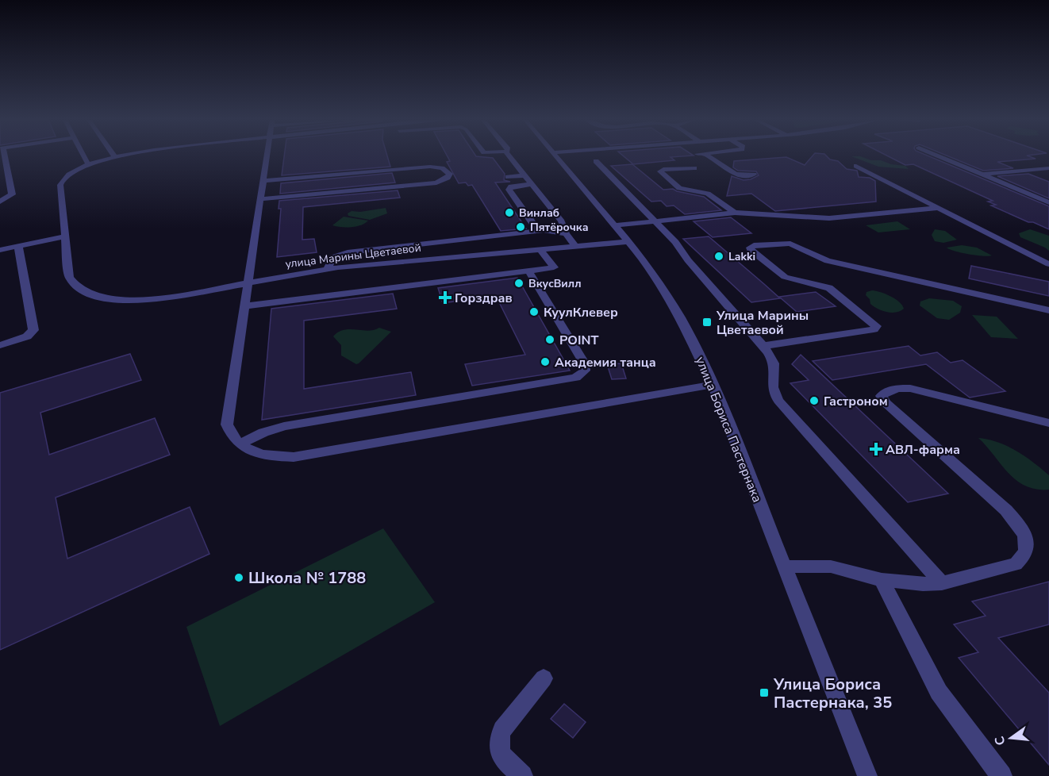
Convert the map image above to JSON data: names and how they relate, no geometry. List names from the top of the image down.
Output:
{
  "streets": {
    "street": ["улица Марины Цветаевой", "улица Бориса Пастернака"]
  },
  "crossings": [
    ["улица Марины Цветаевой", "улица Бориса Пастернака"]
  ],
  "places": {
    "other": [
      "Винлаб",
      "Пятёрочка",
      "Lakki",
      "ВкусВилл",
      "КуулКлевер",
      "POINT",
      "Академия танца",
      "Гастроном",
      "Школа № 1788"
    ],
    "health": ["Горздрав", "АВЛ-фарма"],
    "transit": ["Улица Марины Цветаевой", "Улица Бориса Пастернака, 35"]
  },
  "north": "left"
}
